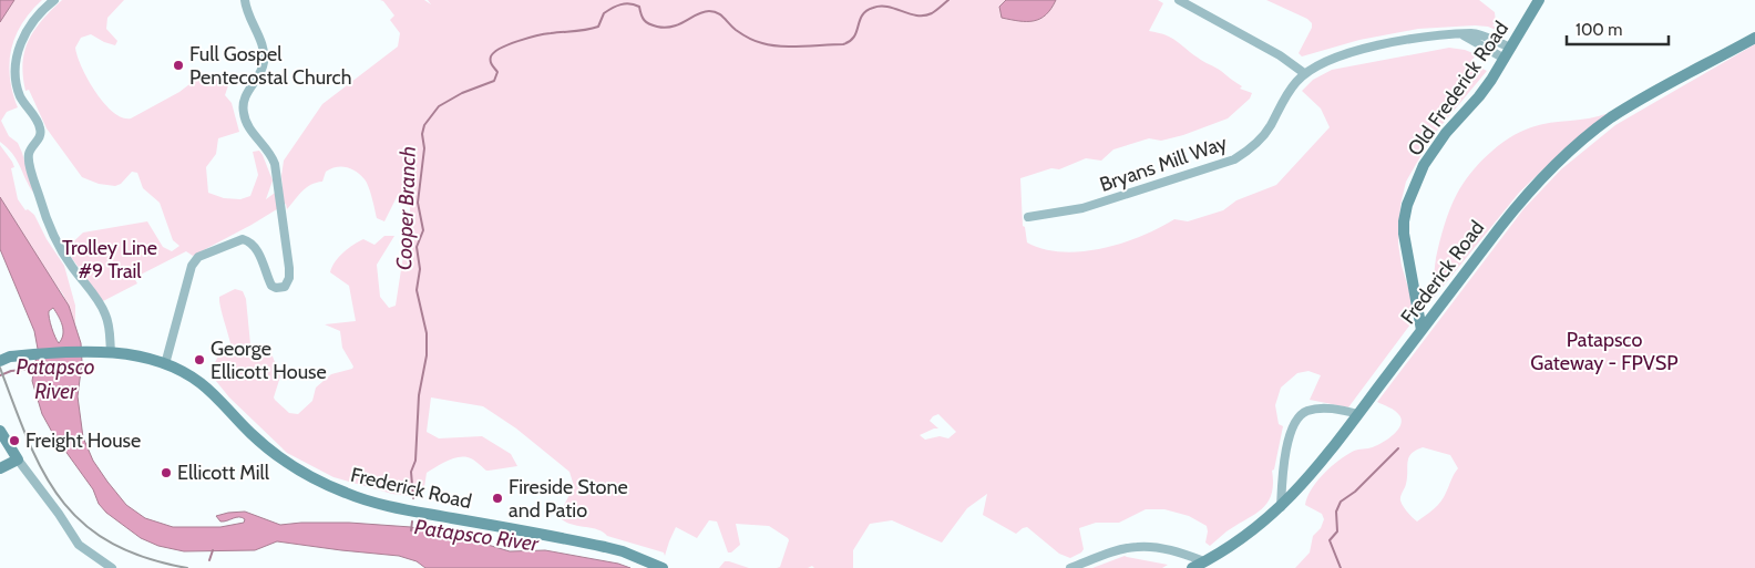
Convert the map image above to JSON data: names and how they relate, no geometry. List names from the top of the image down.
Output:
{
  "streets": {
    "main road": ["Old Frederick Road", "Frederick Road"],
    "street": ["Bryans Mill Way"]
  },
  "crossings": [
    ["Old Frederick Road", "Bryans Mill Way"],
    ["Old Frederick Road", "Frederick Road"]
  ],
  "water": ["Cooper Branch", "Patapsco River"],
  "parks": ["Trolley Line #9 Trail", "Patapsco Gateway - FPVSP"],
  "places": [
    "Full Gospel Pentecostal Church",
    "George Ellicott House",
    "Freight House",
    "Ellicott Mill",
    "Fireside Stone and Patio"
  ],
  "scale_bar": "100 m"
}
